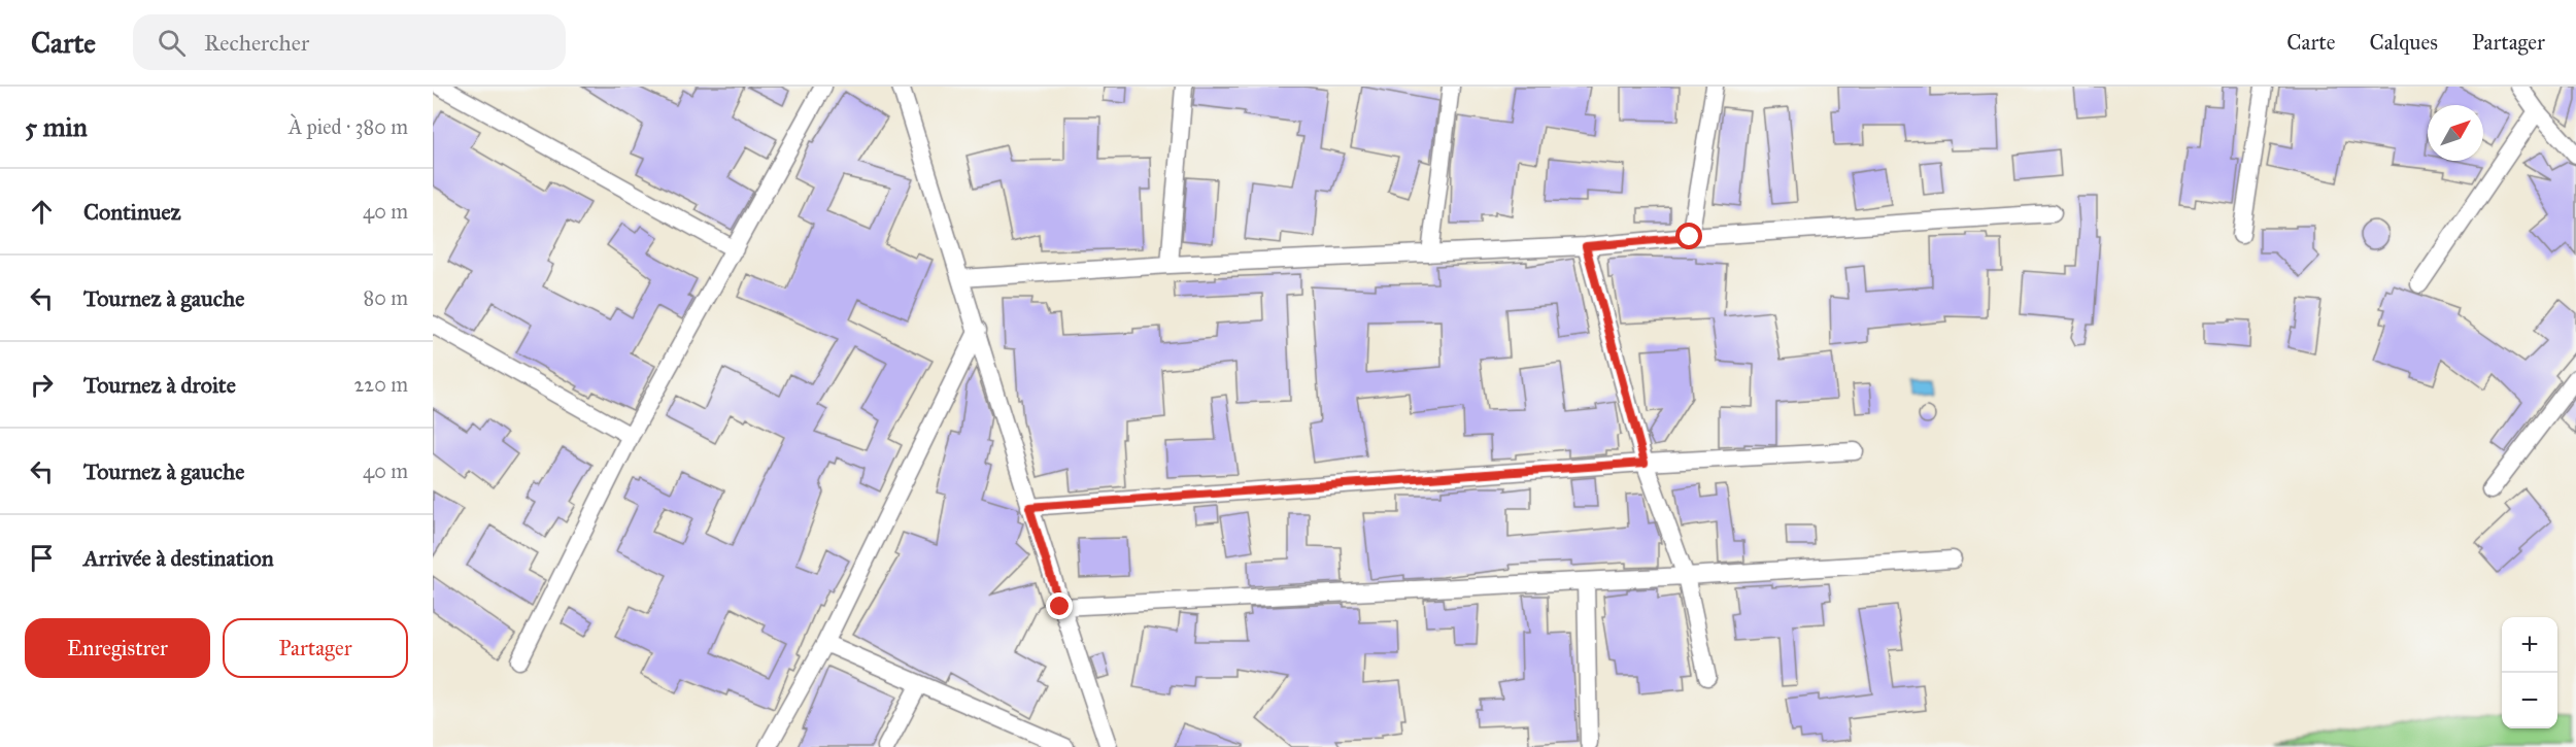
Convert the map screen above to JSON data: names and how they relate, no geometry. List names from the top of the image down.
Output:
{
  "north": "top right",
  "page": {
    "header": "Carte",
    "search": "Rechercher",
    "nav": ["Carte", "Calques", "Partager"],
    "heading": ["5 min", "À pied · 380 m"],
    "list": [
      ["Continuez", "40 m"],
      ["Tournez à gauche", "80 m"],
      ["Tournez à droite", "220 m"],
      ["Tournez à gauche", "40 m"],
      "Arrivée à destination"
    ],
    "buttons": ["Enregistrer", "Partager"],
    "map_buttons": ["+", "−"]
  }
}
